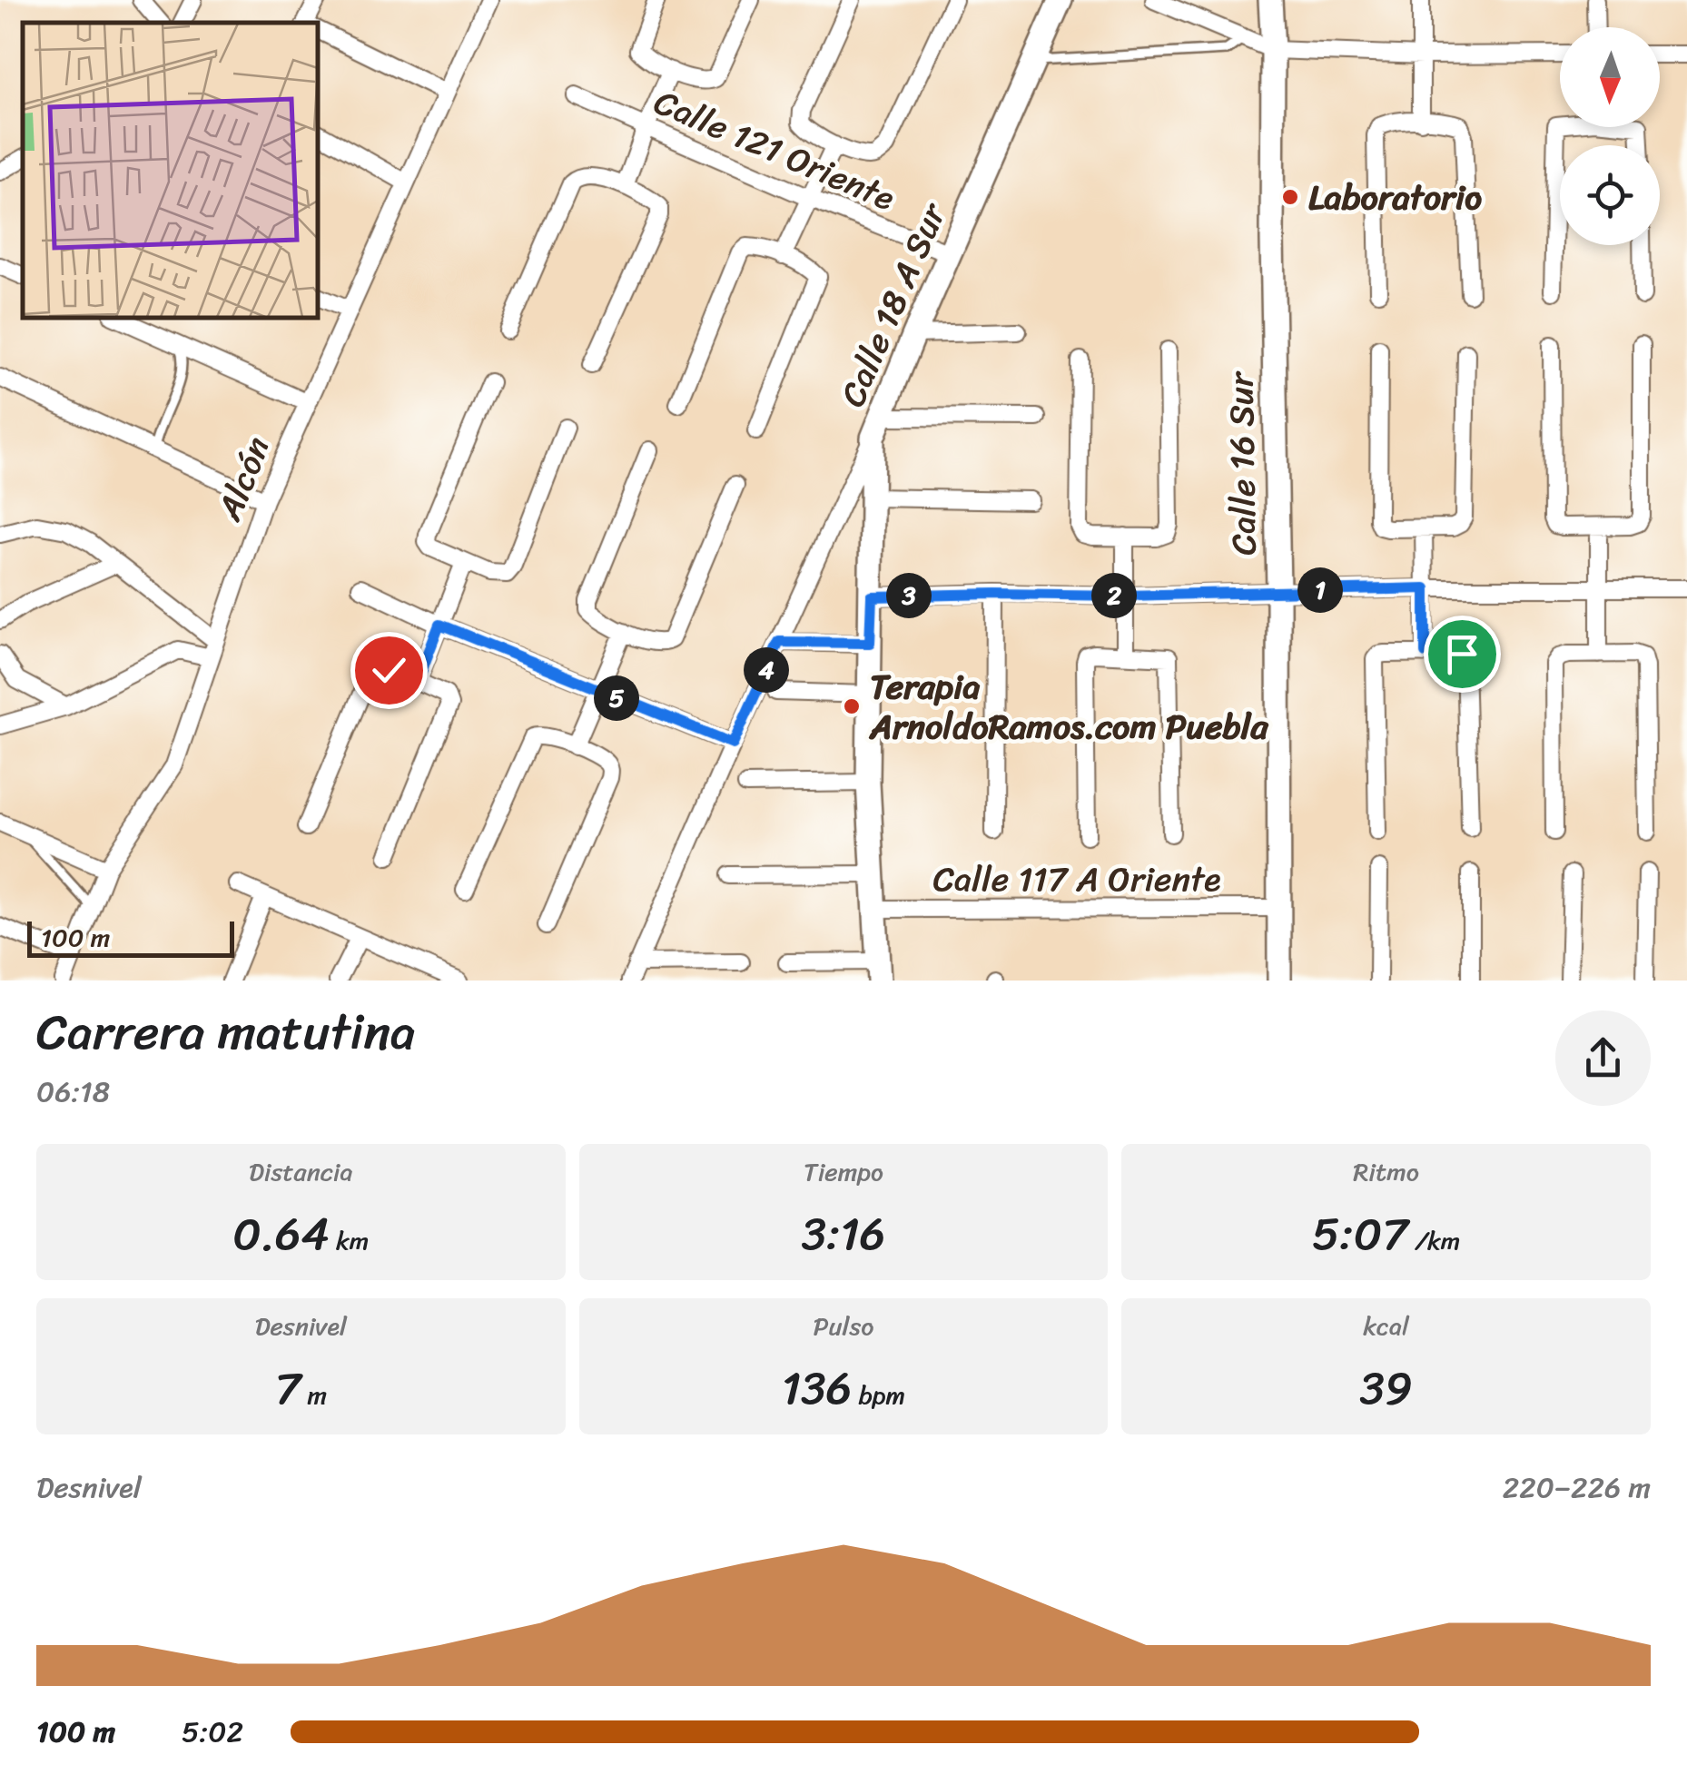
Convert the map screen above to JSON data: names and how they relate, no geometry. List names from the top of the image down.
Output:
{
  "streets": {
    "street": [
      "Calle 121 Oriente",
      "Calle 18 A Sur",
      "Calle 16 Sur",
      "Alcón",
      "Calle 117 A Oriente"
    ]
  },
  "crossings": [
    ["Calle 121 Oriente", "Calle 18 A Sur"],
    ["Calle 18 A Sur", "Calle 117 A Oriente"],
    ["Calle 16 Sur", "Calle 117 A Oriente"]
  ],
  "places": ["Laboratorio", "Terapia ArnoldoRamos.com Puebla"],
  "scale_bar": "100 m",
  "north": "bottom",
  "page": {
    "pins": [
      "1",
      "2",
      "3",
      "4",
      "5"
    ],
    "scale": "100 m",
    "heading": ["Carrera matutina", "06:18"],
    "stats": [
      ["Distancia", "0.64 km"],
      ["Tiempo", "3:16"],
      ["Ritmo", "5:07 /km"],
      ["Desnivel", "7 m"],
      ["Pulso", "136 bpm"],
      ["kcal", "39"]
    ],
    "chart": ["Desnivel", "220–226 m"],
    "list": [
      {
        "name": "100 m",
        "note": "5:02"
      }
    ]
  }
}
